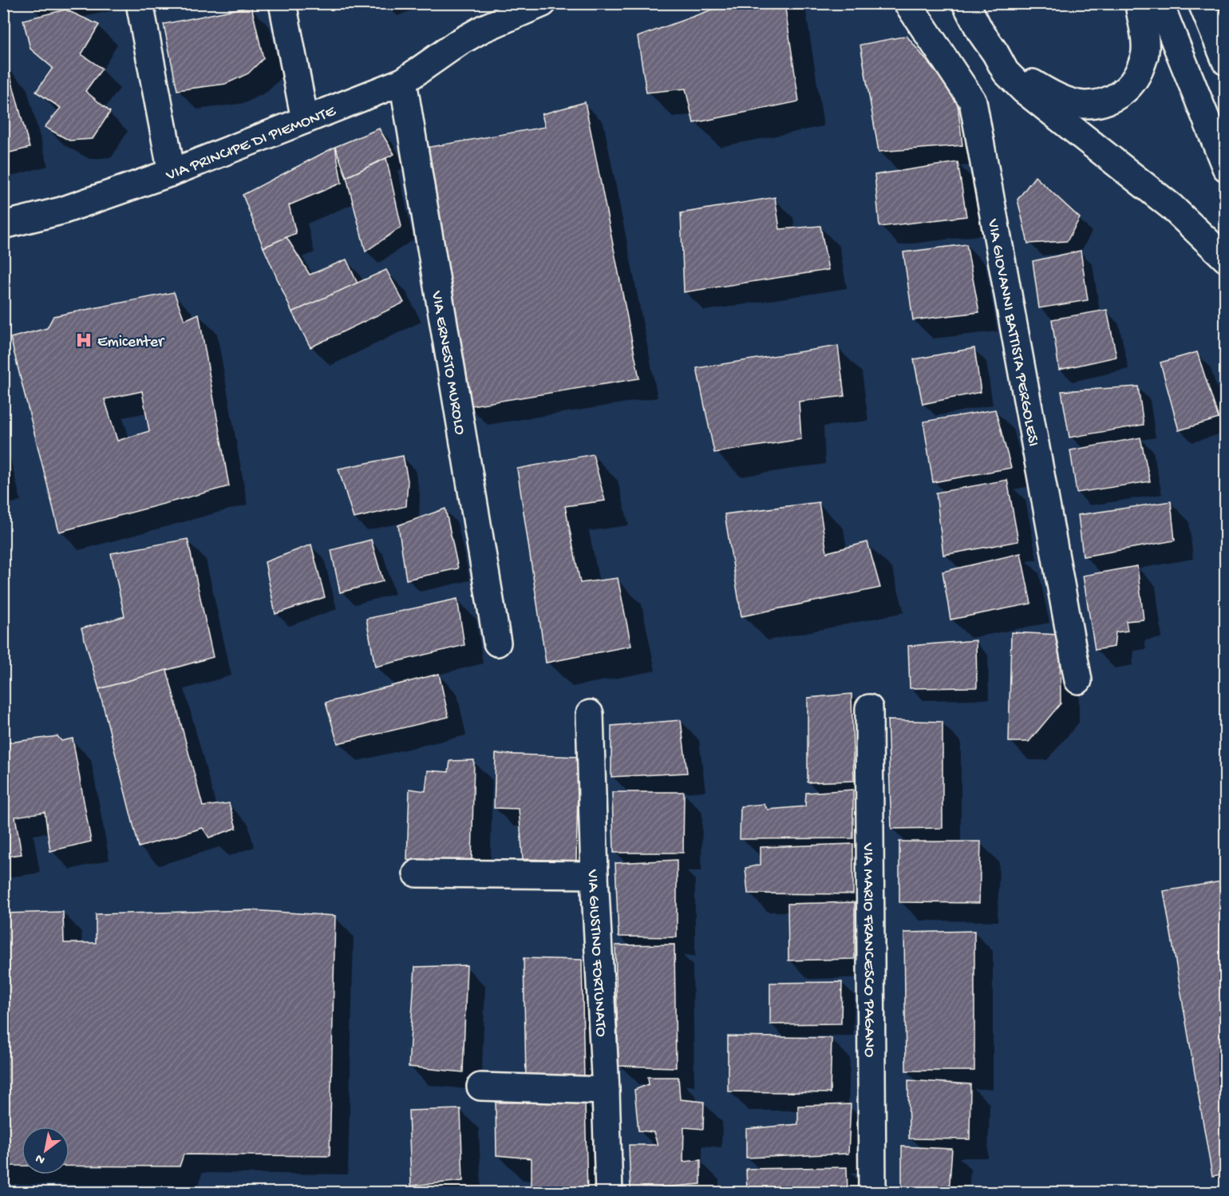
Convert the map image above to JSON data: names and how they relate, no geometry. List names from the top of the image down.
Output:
{
  "streets": {
    "main road": [
      "VIA PRINCIPE DI PIEMONTE",
      "VIA GIOVANNI BATTISTA PERGOLESI",
      "VIA ERNESTO MUROLO",
      "VIA MARIO FRANCESCO PAGANO",
      "VIA GIUSTINO FORTUNATO"
    ]
  },
  "crossings": [
    ["VIA PRINCIPE DI PIEMONTE", "VIA ERNESTO MUROLO"]
  ],
  "places": {
    "hospital": ["Emicenter"]
  },
  "north": "bottom left"
}
